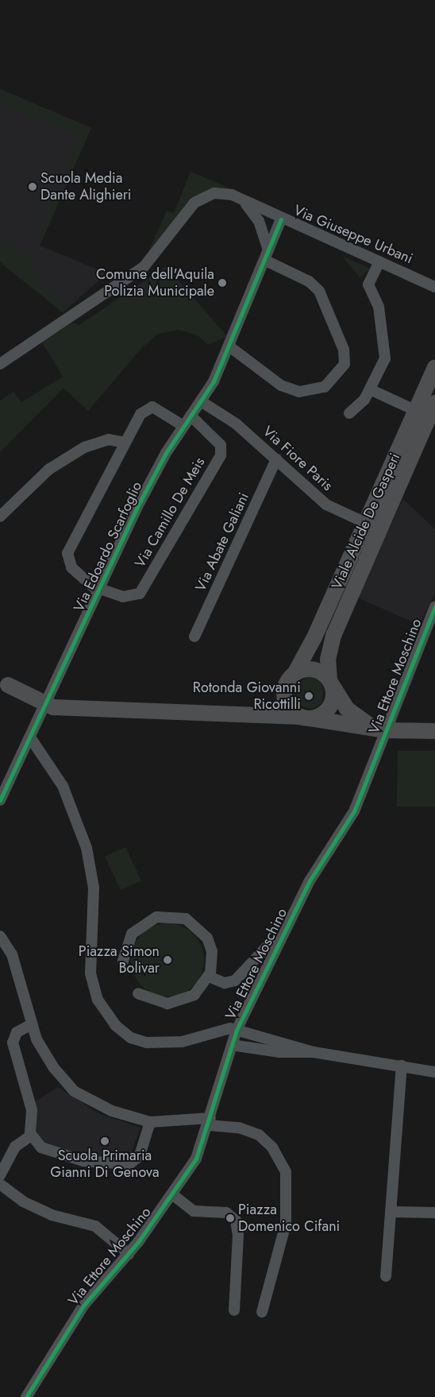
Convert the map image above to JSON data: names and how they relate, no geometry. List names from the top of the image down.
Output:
{
  "streets": {
    "main road": ["Viale Alcide De Gasperi"],
    "street": [
      "Via Giuseppe Urbani",
      "Via Fiore Paris",
      "Via Camillo De Meis",
      "Via Abate Galiani",
      "Via Edoardo Scarfoglio",
      "Via Ettore Moschino"
    ]
  },
  "crossings": [
    ["Via Giuseppe Urbani", "Via Edoardo Scarfoglio"],
    ["Via Fiore Paris", "Viale Alcide De Gasperi"],
    ["Via Fiore Paris", "Via Abate Galiani"],
    ["Via Fiore Paris", "Via Edoardo Scarfoglio"],
    ["Via Camillo De Meis", "Via Edoardo Scarfoglio"]
  ],
  "places": [
    "Scuola Media Dante Alighieri",
    "Comune dell'Aquila Polizia Municipale",
    "Rotonda Giovanni Ricottilli",
    "Piazza Simon Bolivar",
    "Scuola Primaria Gianni Di Genova",
    "Piazza Domenico Cifani"
  ]
}
